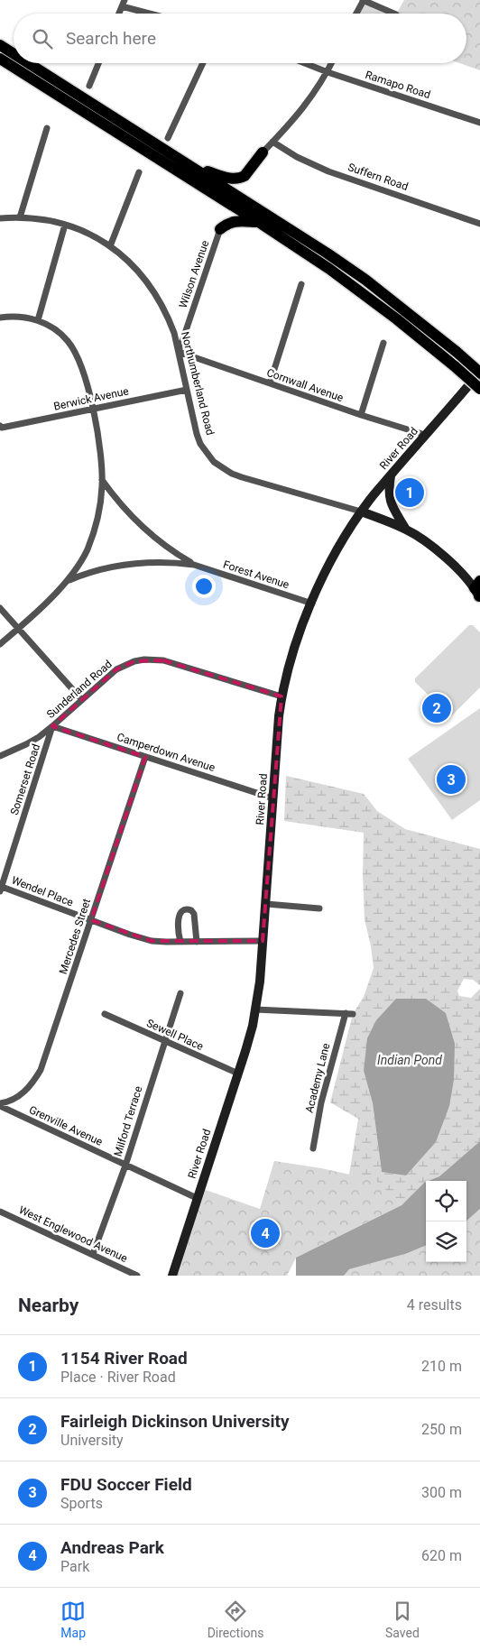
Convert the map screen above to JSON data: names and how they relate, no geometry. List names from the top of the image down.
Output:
{
  "streets": {
    "main road": ["Northumberland Road", "River Road"],
    "street": [
      "Ramapo Road",
      "Suffern Road",
      "Wilson Avenue",
      "Cornwall Avenue",
      "Berwick Avenue",
      "Forest Avenue",
      "Sunderland Road",
      "Camperdown Avenue",
      "Somerset Road",
      "Wendel Place",
      "Mercedes Street",
      "Sewell Place",
      "Academy Lane",
      "Milford Terrace",
      "Grenville Avenue",
      "West Englewood Avenue"
    ]
  },
  "crossings": [
    ["Wilson Avenue", "Northumberland Road"],
    ["Wilson Avenue", "Cornwall Avenue"],
    ["Northumberland Road", "Cornwall Avenue"],
    ["Northumberland Road", "Berwick Avenue"],
    ["Northumberland Road", "River Road"],
    ["Cornwall Avenue", "River Road"],
    ["River Road", "Forest Avenue"],
    ["River Road", "Sunderland Road"],
    ["River Road", "Camperdown Avenue"],
    ["River Road", "Wendel Place"],
    ["River Road", "Sewell Place"],
    ["River Road", "Grenville Avenue"],
    ["Sunderland Road", "Camperdown Avenue"],
    ["Sunderland Road", "Somerset Road"],
    ["Camperdown Avenue", "Somerset Road"],
    ["Camperdown Avenue", "Mercedes Street"],
    ["Somerset Road", "Wendel Place"],
    ["Wendel Place", "Mercedes Street"],
    ["Mercedes Street", "Grenville Avenue"],
    ["Sewell Place", "Milford Terrace"],
    ["Milford Terrace", "Grenville Avenue"],
    ["Milford Terrace", "West Englewood Avenue"]
  ],
  "water": ["Indian Pond"],
  "page": {
    "search": "Search here",
    "pins": [
      "1",
      "2",
      "3",
      "4"
    ],
    "heading": ["Nearby", "4 results"],
    "list": [
      {
        "mark": "1",
        "name": "1154 River Road",
        "note": "Place · River Road",
        "value": "210 m"
      },
      {
        "mark": "2",
        "name": "Fairleigh Dickinson University",
        "note": "University",
        "value": "250 m"
      },
      {
        "mark": "3",
        "name": "FDU Soccer Field",
        "note": "Sports",
        "value": "300 m"
      },
      {
        "mark": "4",
        "name": "Andreas Park",
        "note": "Park",
        "value": "620 m"
      }
    ],
    "nav": ["Map", "Directions", "Saved"]
  }
}
